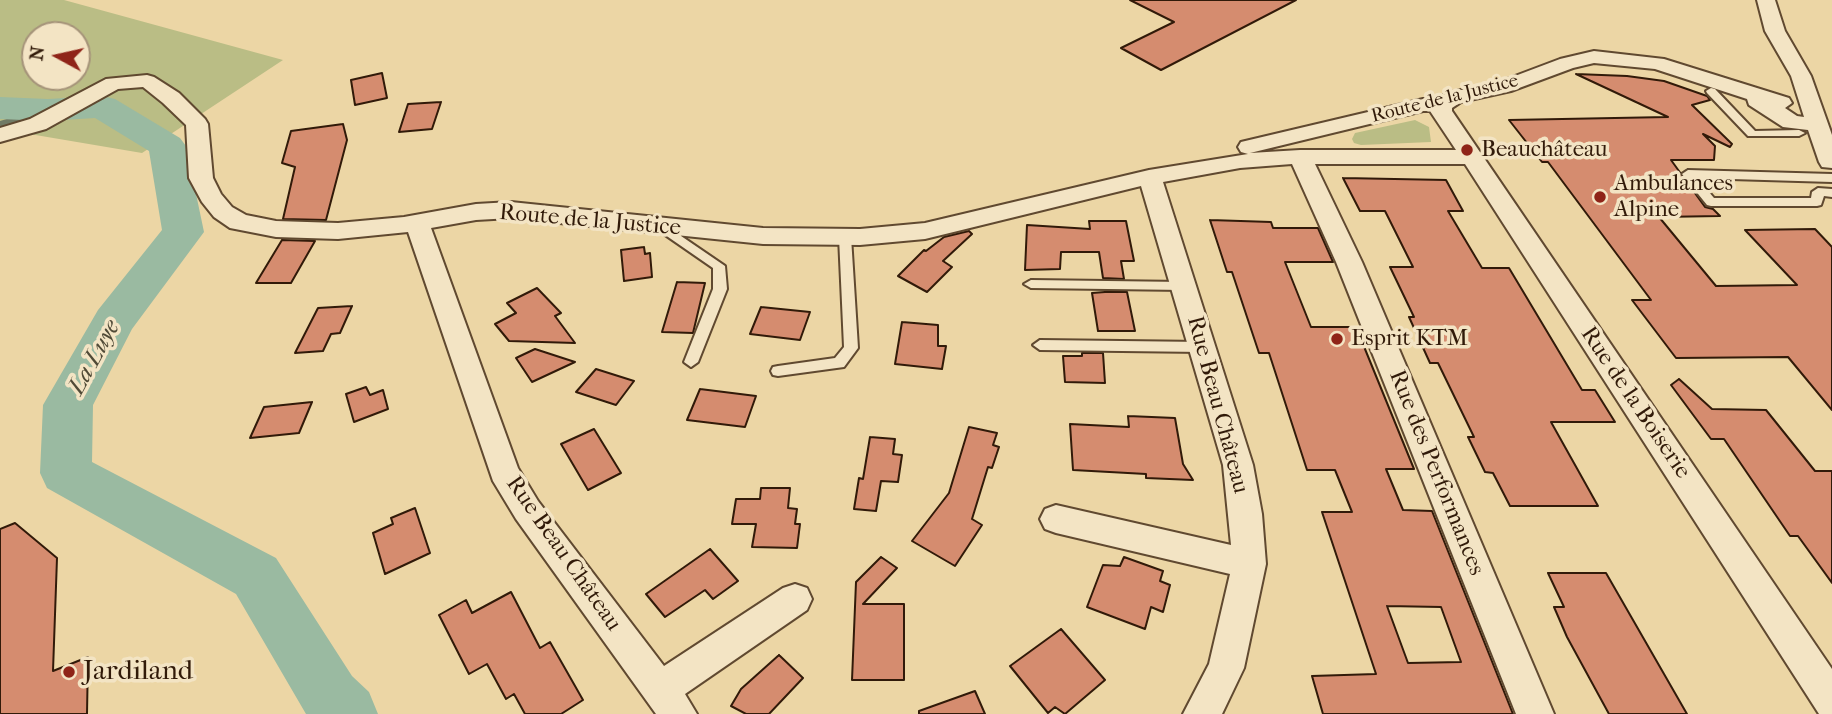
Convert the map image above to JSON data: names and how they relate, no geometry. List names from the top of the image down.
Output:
{
  "streets": {
    "street": [
      "Route de la Justice",
      "Rue de la Boiserie",
      "Rue Beau Château",
      "Rue des Performances"
    ]
  },
  "crossings": [
    ["Route de la Justice", "Rue de la Boiserie"],
    ["Route de la Justice", "Rue Beau Château"],
    ["Route de la Justice", "Rue des Performances"]
  ],
  "water": ["La Luye"],
  "places": [
    "Beauchâteau",
    "Ambulances Alpine",
    "Esprit KTM",
    "Jardiland"
  ],
  "north": "left"
}
